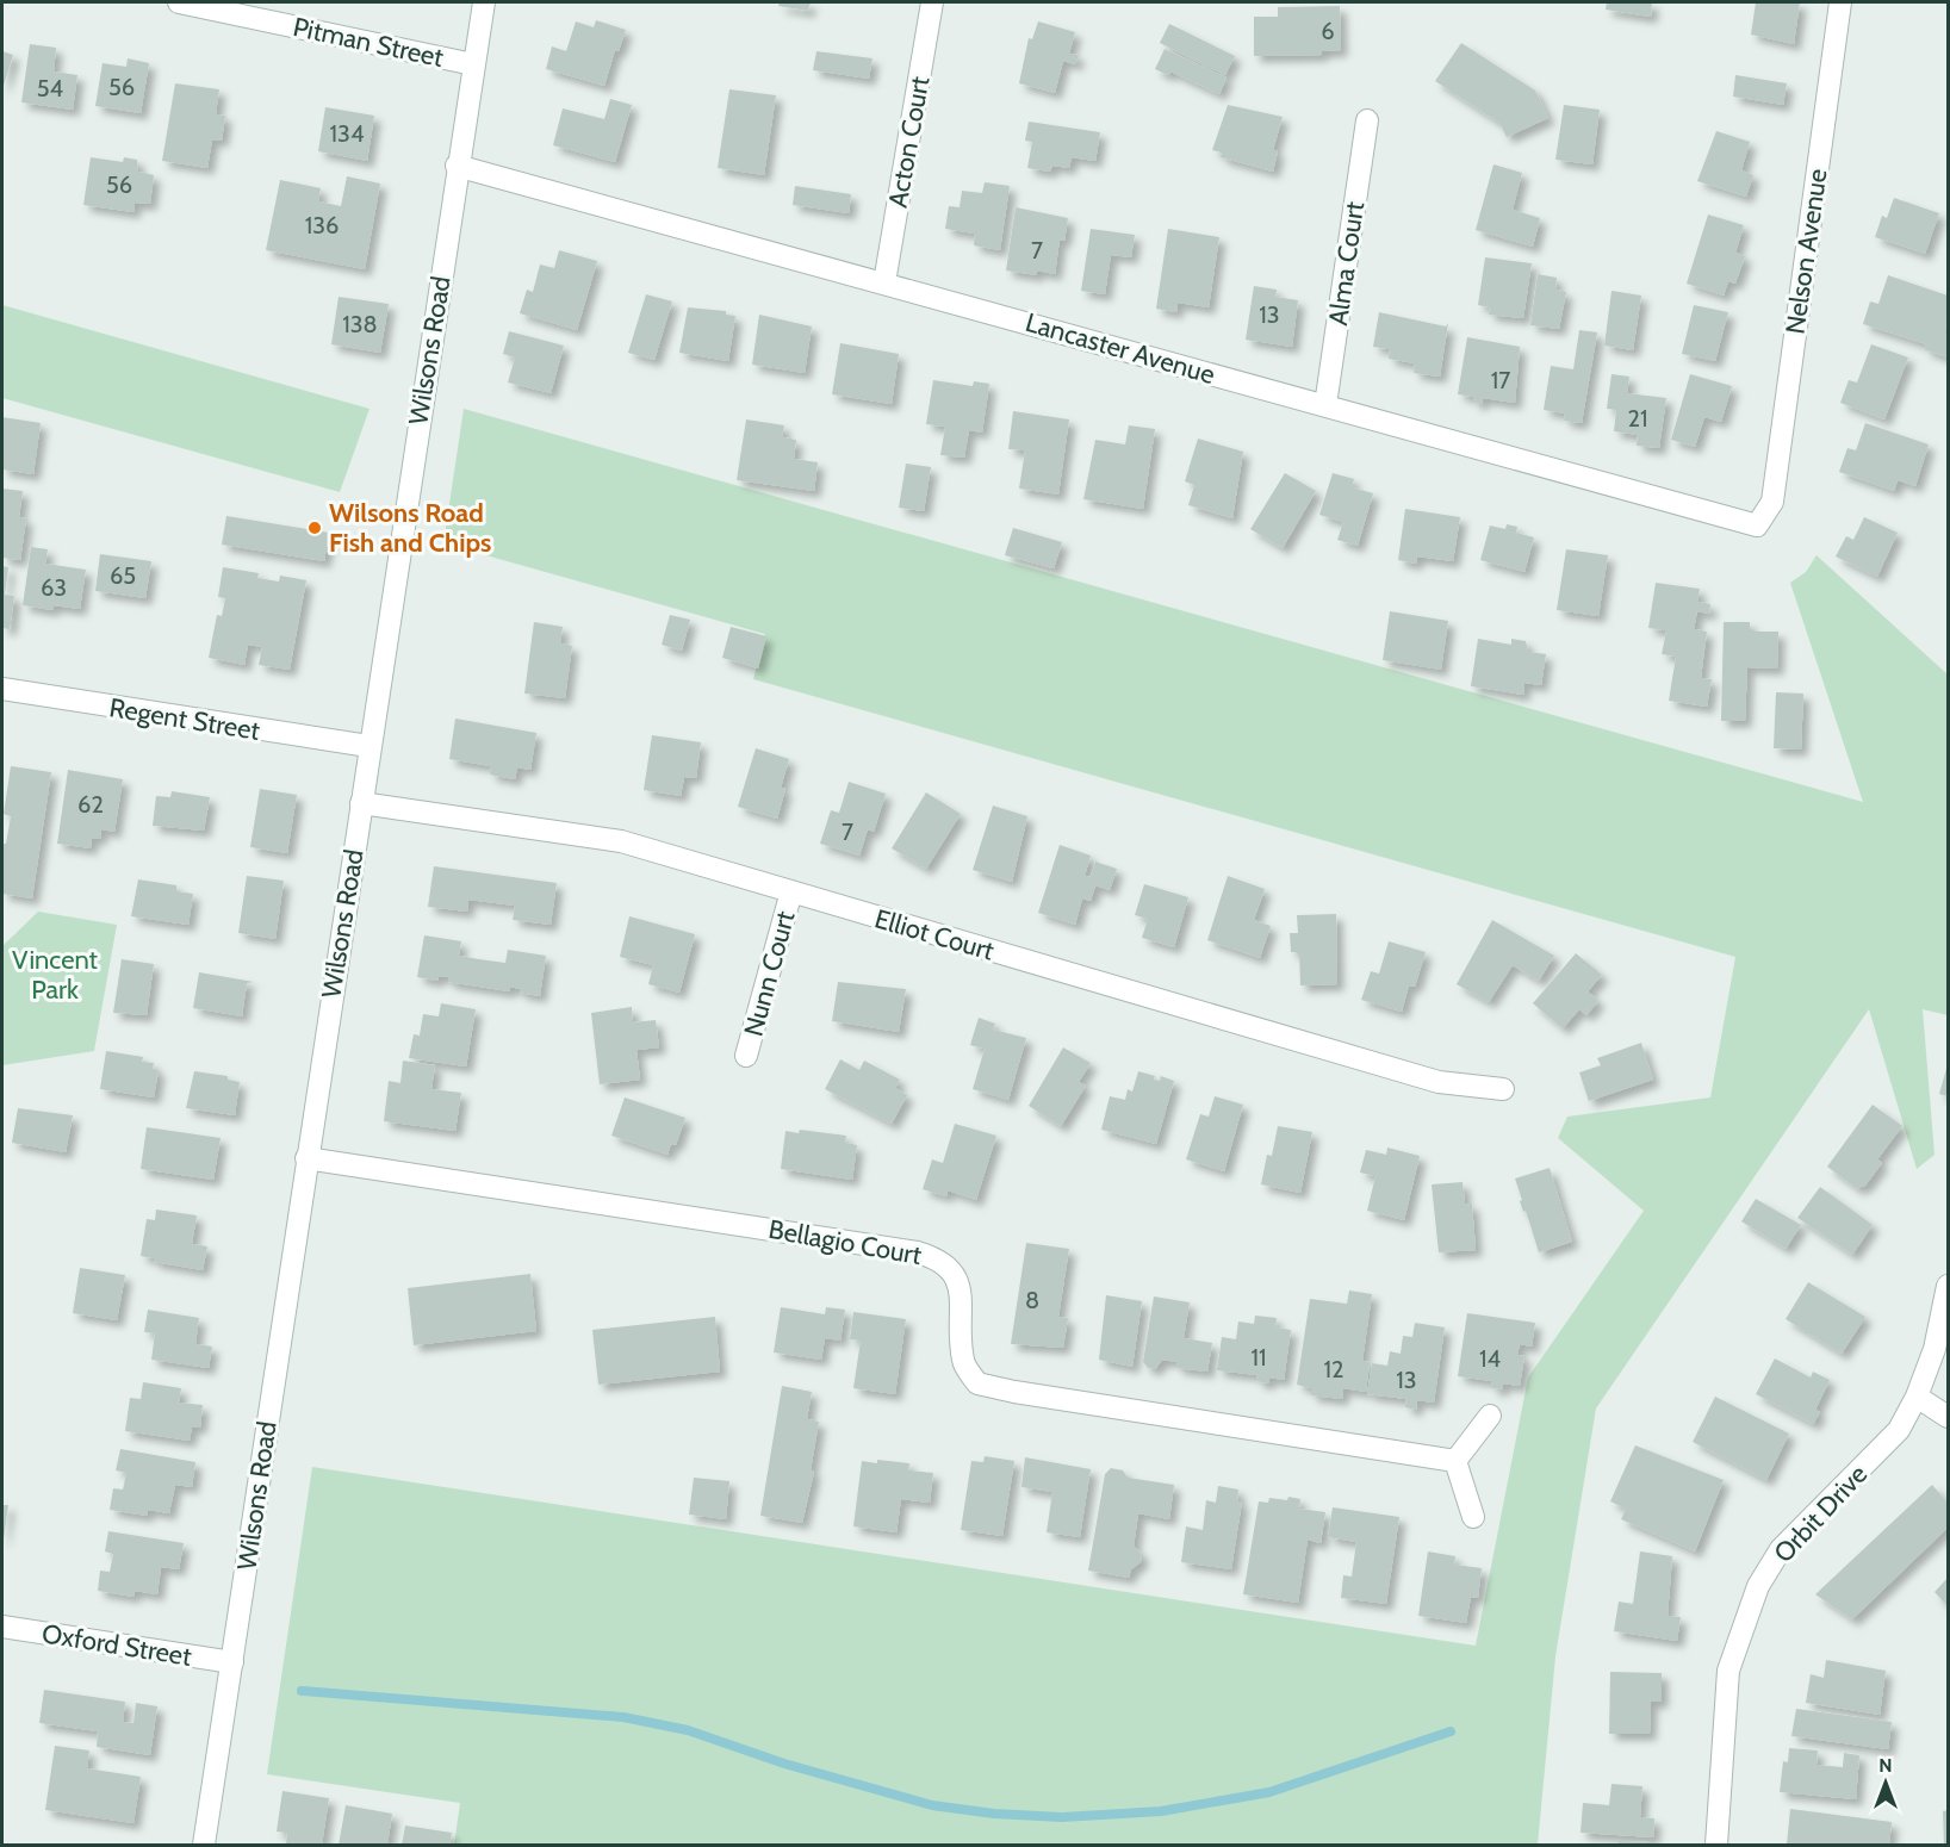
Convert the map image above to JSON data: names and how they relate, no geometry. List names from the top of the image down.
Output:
{
  "streets": {
    "street": [
      "Pitman Street",
      "Acton Court",
      "Nelson Avenue",
      "Alma Court",
      "Lancaster Avenue",
      "Wilsons Road",
      "Regent Street",
      "Elliot Court",
      "Nunn Court",
      "Bellagio Court",
      "Orbit Drive",
      "Oxford Street"
    ]
  },
  "crossings": [
    ["Pitman Street", "Wilsons Road"],
    ["Acton Court", "Lancaster Avenue"],
    ["Nelson Avenue", "Lancaster Avenue"],
    ["Alma Court", "Lancaster Avenue"],
    ["Lancaster Avenue", "Wilsons Road"],
    ["Wilsons Road", "Regent Street"],
    ["Wilsons Road", "Elliot Court"],
    ["Wilsons Road", "Bellagio Court"],
    ["Wilsons Road", "Oxford Street"],
    ["Elliot Court", "Nunn Court"]
  ],
  "parks": ["Vincent Park"],
  "places": ["Wilsons Road Fish and Chips"],
  "house_numbers": [
    "6",
    "56",
    "54",
    "134",
    "56",
    "136",
    "7",
    "13",
    "138",
    "17",
    "21",
    "65",
    "63",
    "62",
    "7",
    "8",
    "11",
    "14",
    "12",
    "13"
  ],
  "north": "top"
}
